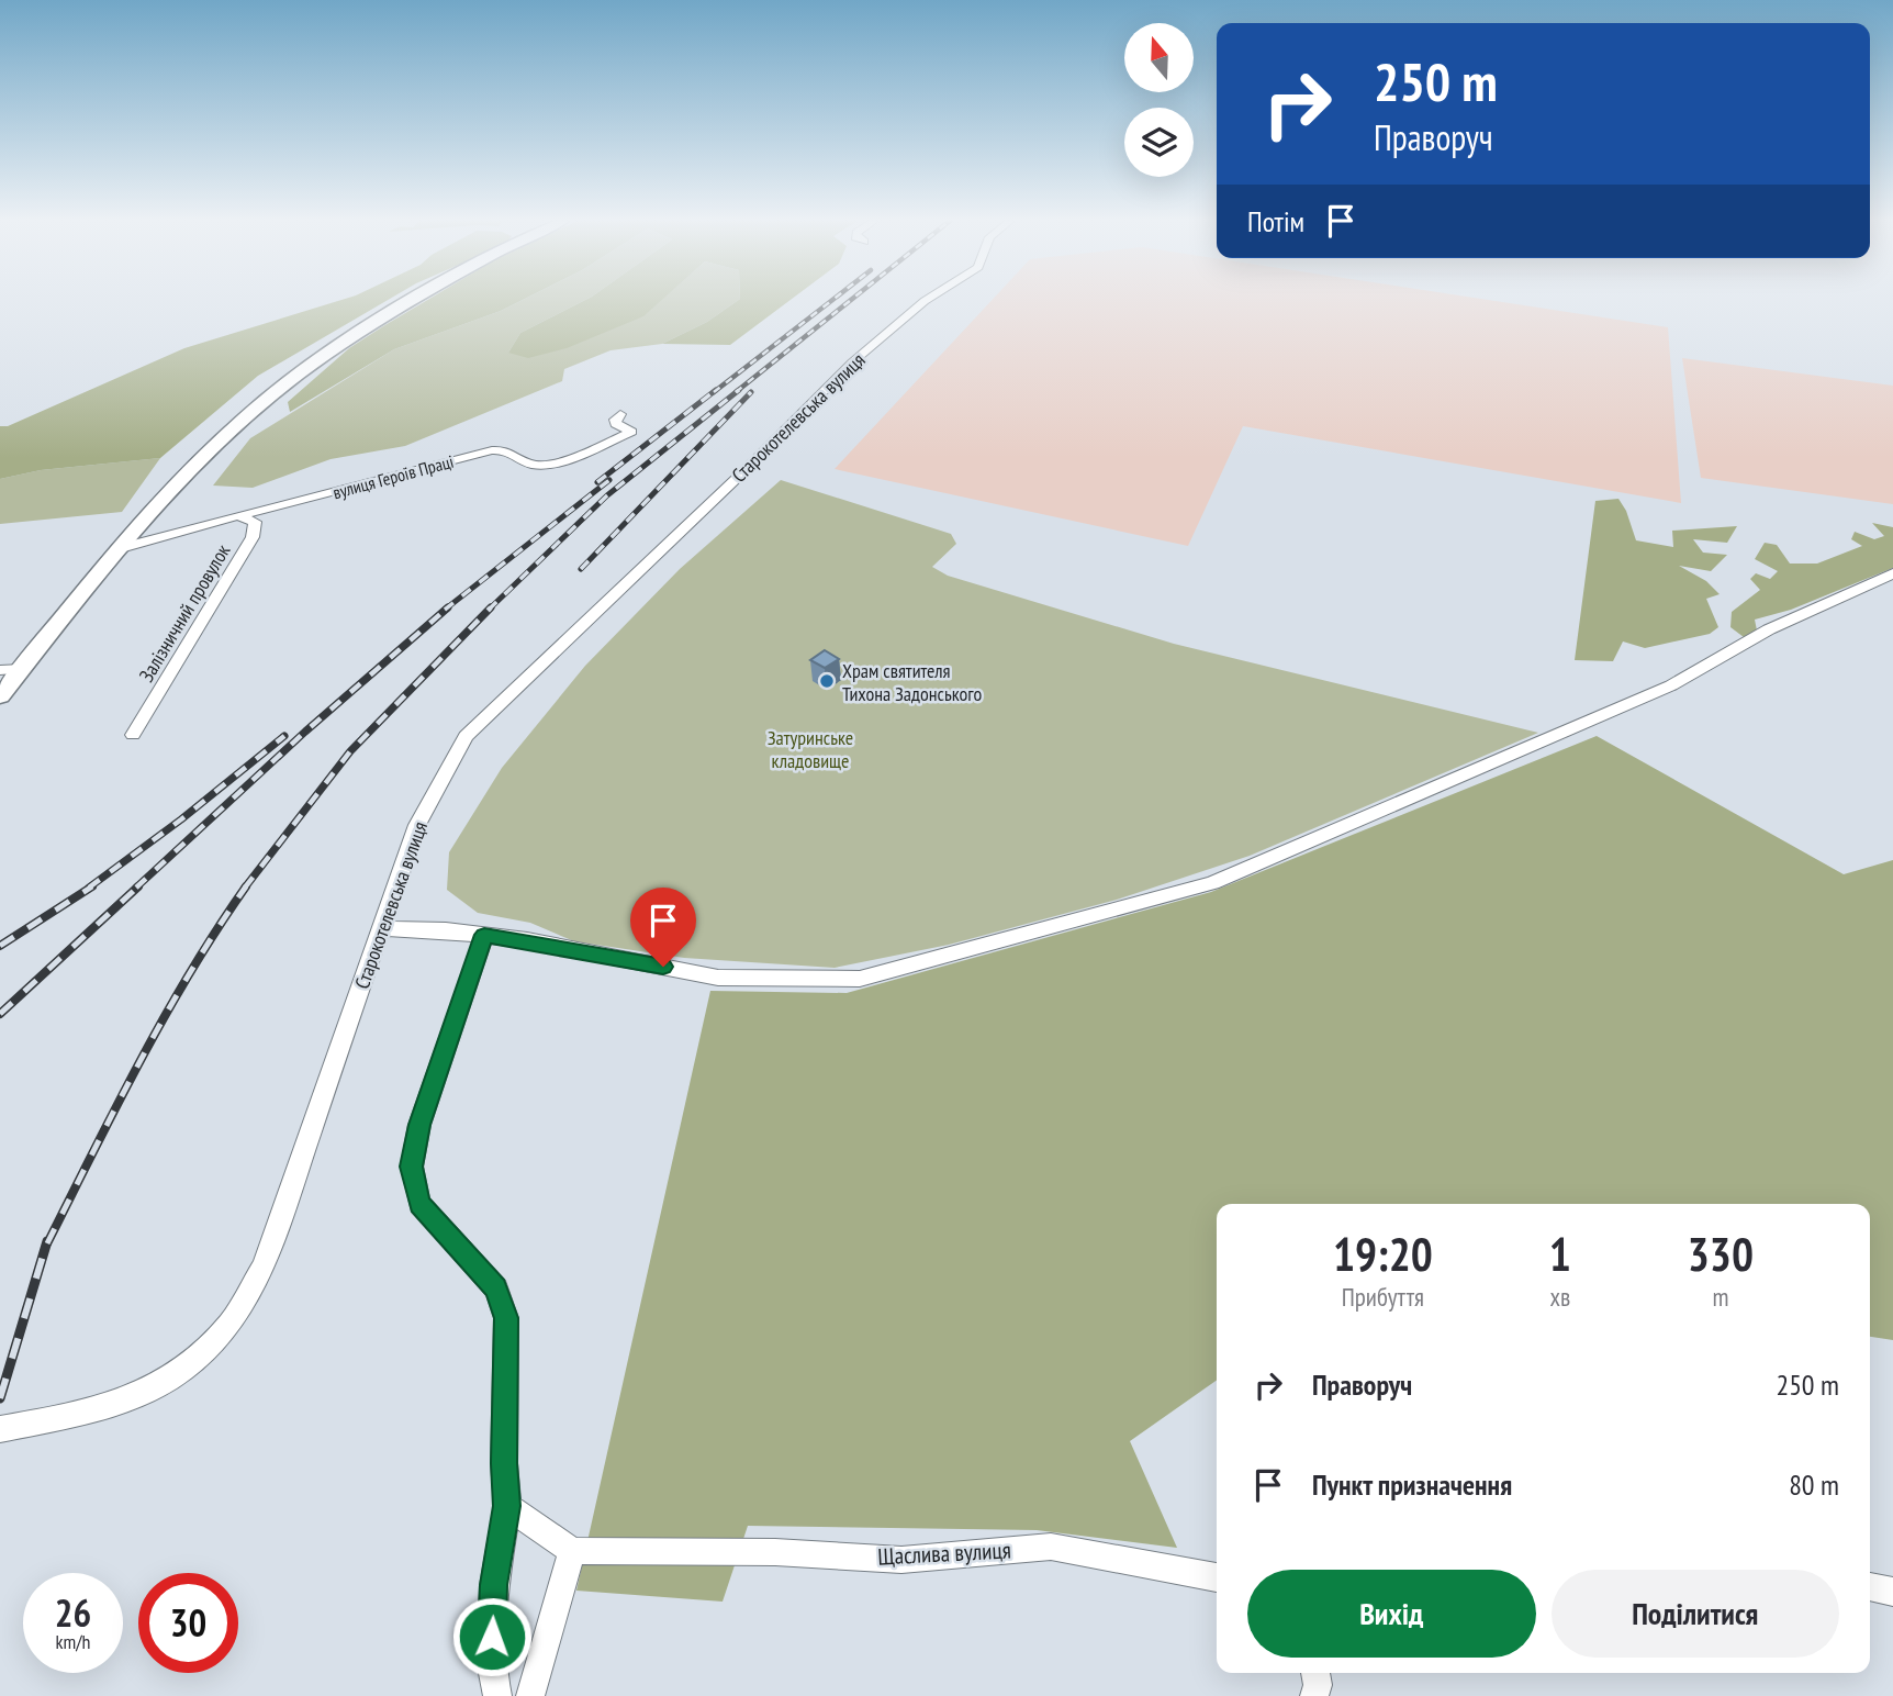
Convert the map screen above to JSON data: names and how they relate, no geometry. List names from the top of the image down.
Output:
{
  "streets": {
    "street": [
      "Старокотелевська вулиця",
      "вулиця Героїв Праці",
      "Залізничний провулок",
      "Щаслива вулиця"
    ]
  },
  "crossings": [
    ["вулиця Героїв Праці", "Залізничний провулок"]
  ],
  "parks": ["Затуринське кладовище"],
  "places": ["Храм святителя Тихона Задонського"],
  "north": "top",
  "page": {
    "turn": ["250 m", "Праворуч"],
    "then": "Потім",
    "eta": [
      "19:20",
      "Прибуття",
      "1",
      "хв",
      "330",
      "m"
    ],
    "list": [
      {
        "name": "Праворуч",
        "value": "250 m"
      },
      {
        "name": "Пункт призначення",
        "value": "80 m"
      }
    ],
    "buttons": ["Вихід", "Поділитися"],
    "speed": "26 km/h",
    "limit": "30"
  }
}
